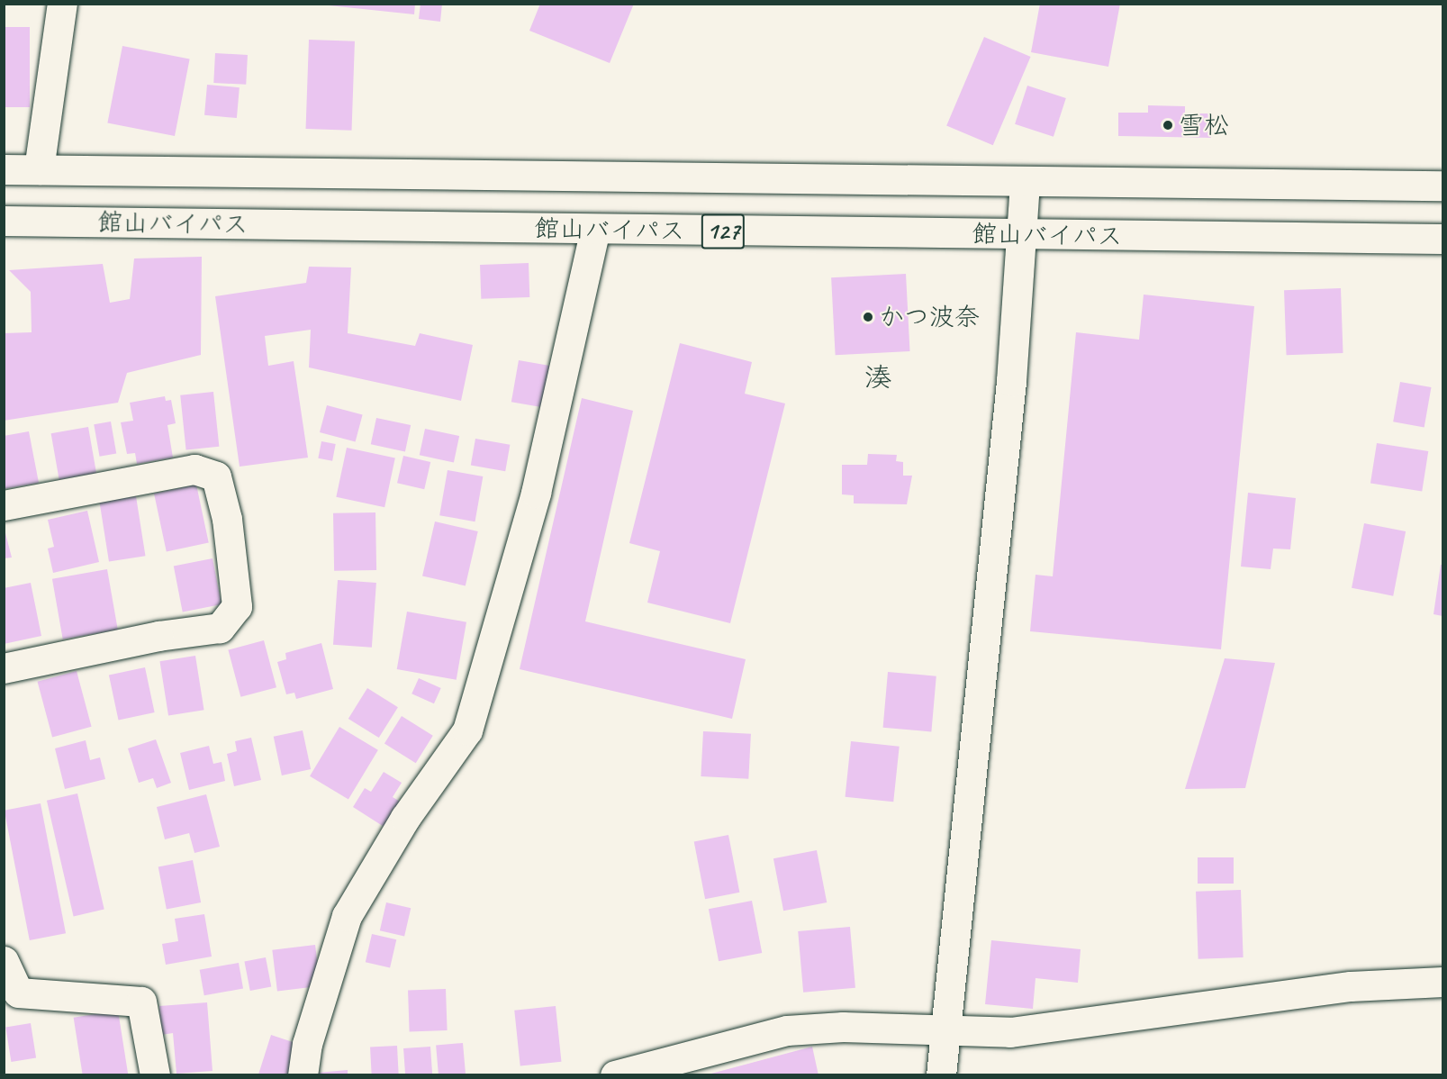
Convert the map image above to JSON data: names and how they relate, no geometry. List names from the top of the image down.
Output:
{
  "streets": {
    "main road": ["館山バイパス", "127"]
  },
  "districts": ["湊"],
  "places": ["雪松", "かつ波奈"]
}
